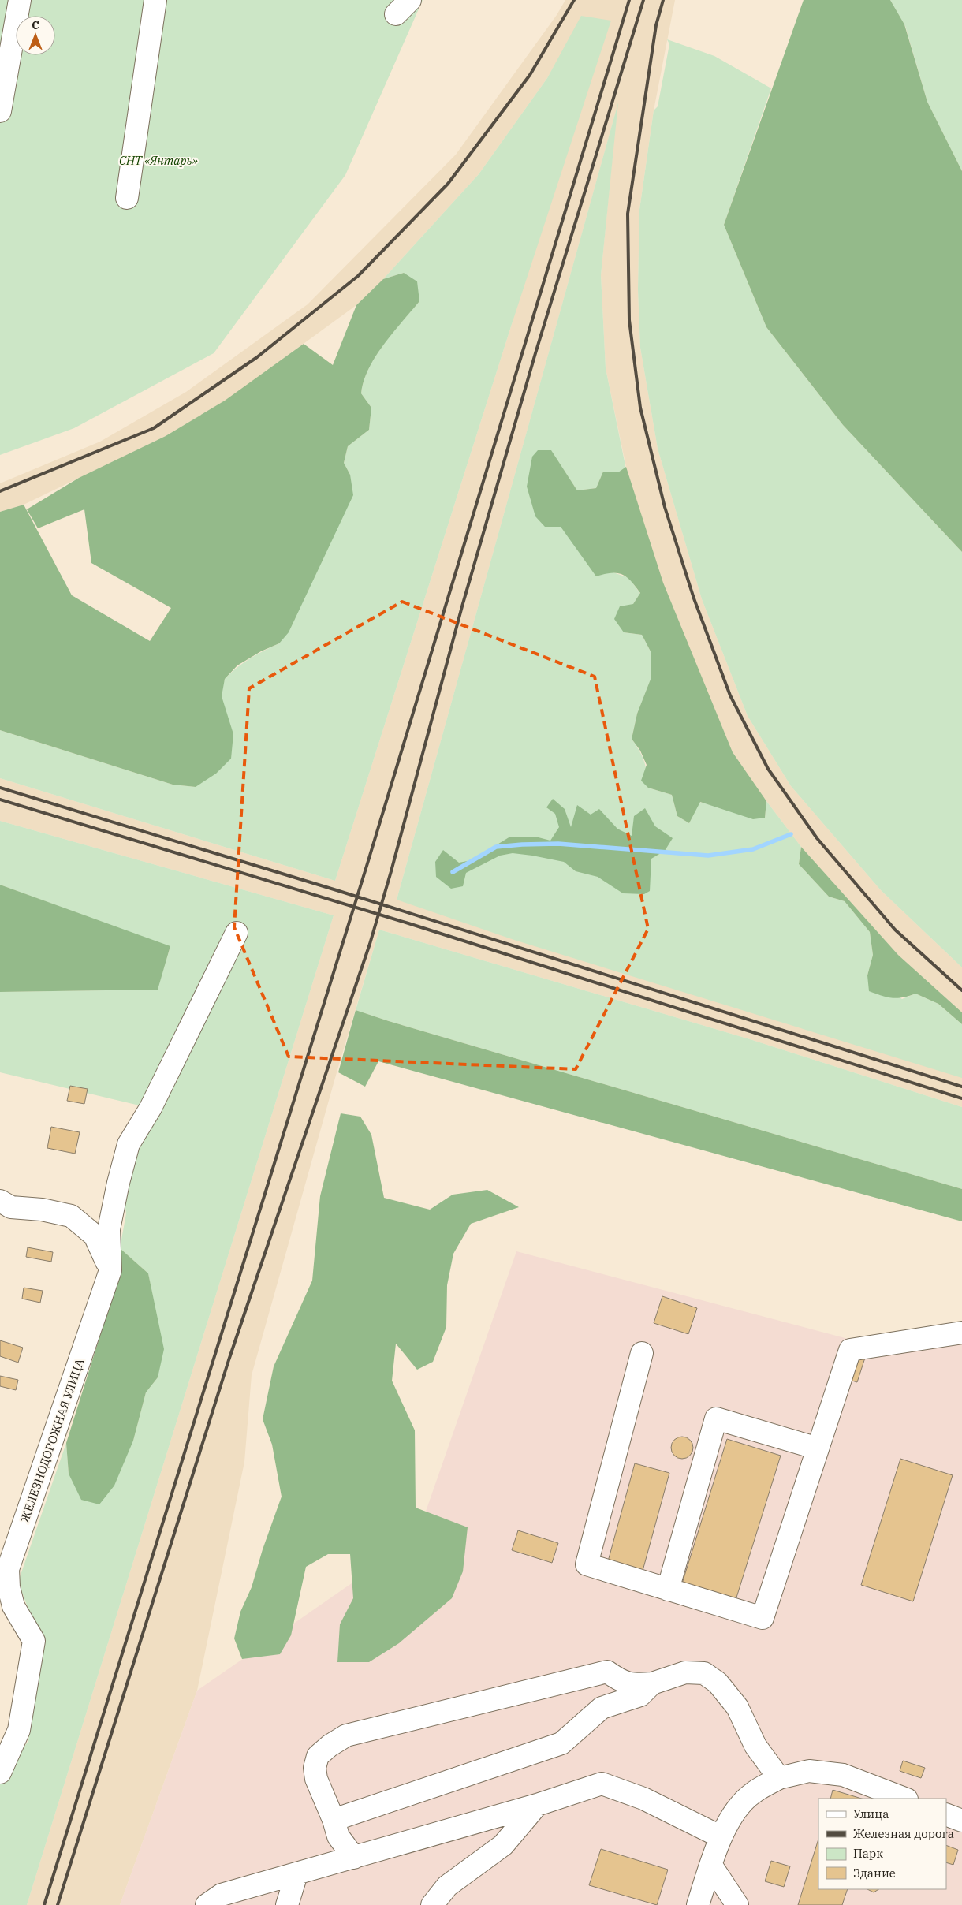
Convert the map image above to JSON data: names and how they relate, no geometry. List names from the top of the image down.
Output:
{
  "streets": {
    "street": ["ЖЕЛЕЗНОДОРОЖНАЯ УЛИЦА"]
  },
  "parks": ["СНТ «Янтарь»"],
  "legend": [
    "Улица",
    "Железная дорога",
    "Парк",
    "Здание"
  ],
  "north": "top"
}
